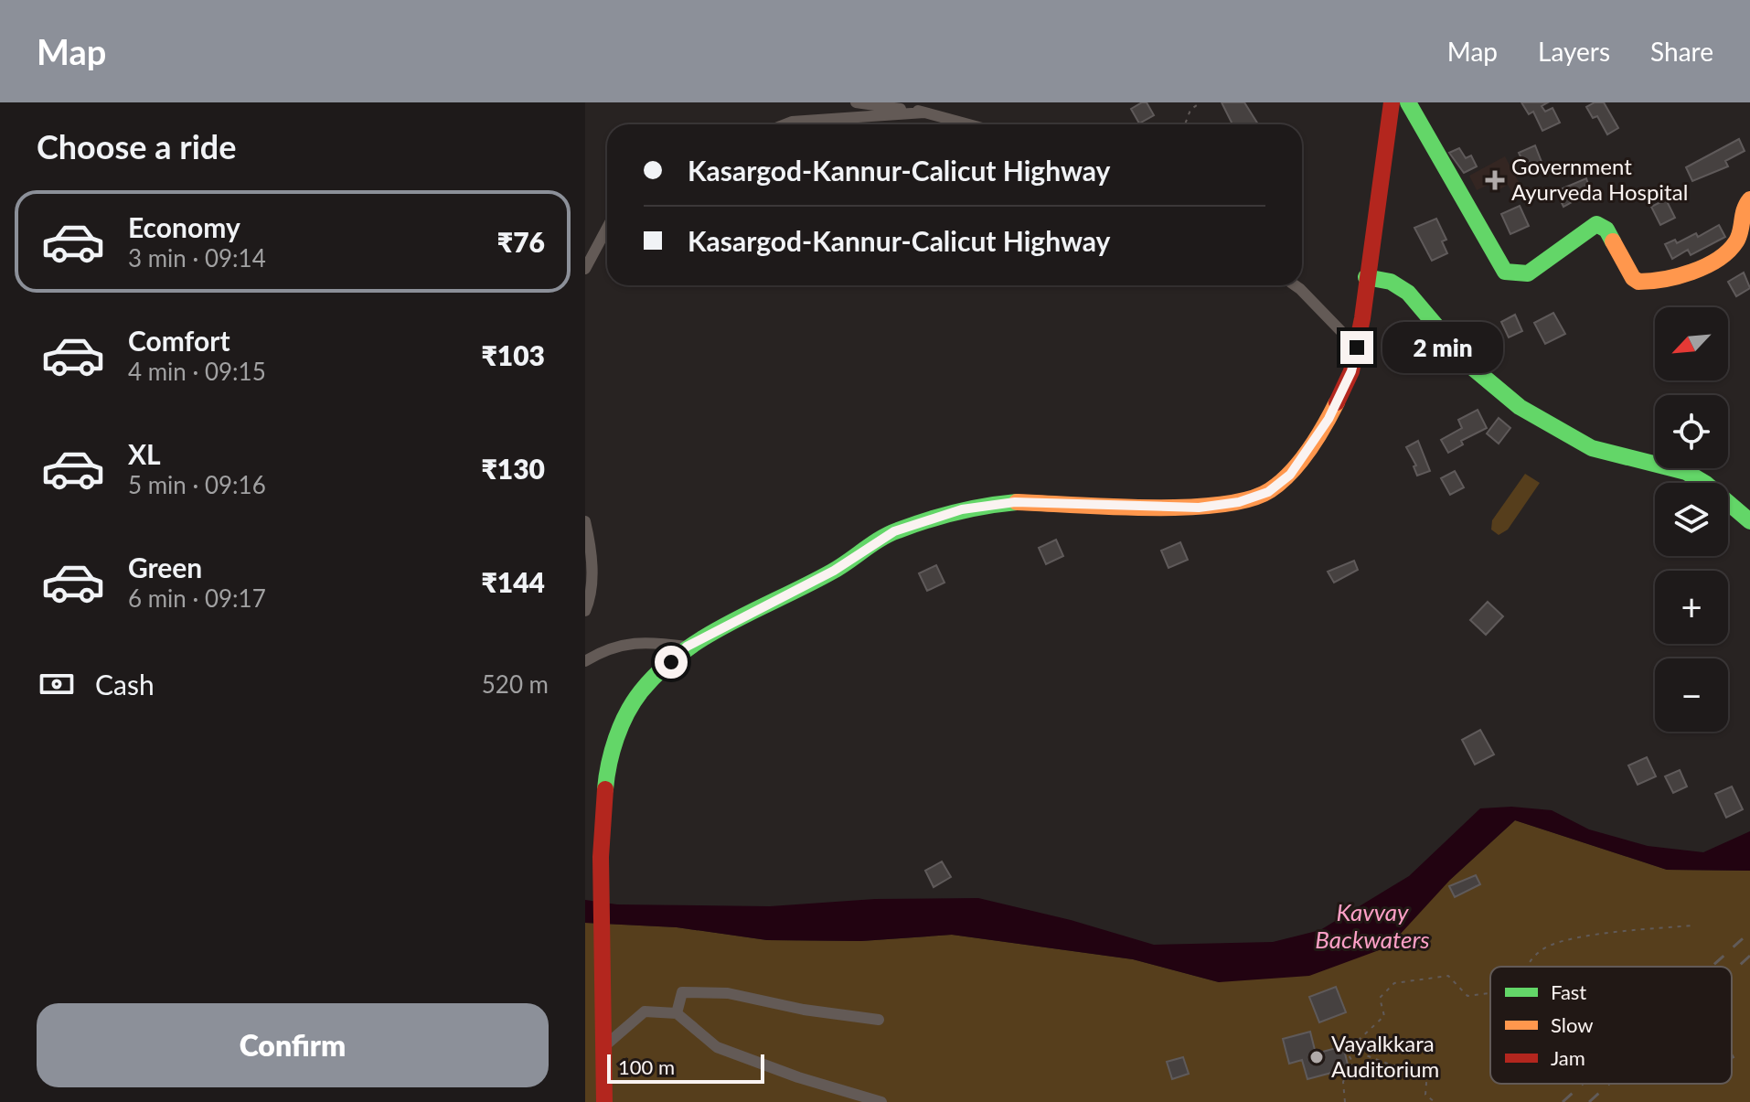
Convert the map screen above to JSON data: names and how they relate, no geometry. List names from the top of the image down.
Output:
{
  "water": ["Kavvay Backwaters"],
  "places": {
    "health": ["Government Ayurveda Hospital"],
    "other": ["Vayalkkara Auditorium"]
  },
  "legend": ["Fast", "Slow", "Jam"],
  "scale_bar": "100 m",
  "north": "bottom left",
  "page": {
    "header": "Map",
    "nav": ["Map", "Layers", "Share"],
    "heading": "Choose a ride",
    "banner": ["Kasargod-Kannur-Calicut Highway", "Kasargod-Kannur-Calicut Highway"],
    "list": [
      {
        "name": "Economy",
        "note": "3 min · 09:14",
        "value": "₹76"
      },
      {
        "name": "Comfort",
        "note": "4 min · 09:15",
        "value": "₹103"
      },
      {
        "name": "XL",
        "note": "5 min · 09:16",
        "value": "₹130"
      },
      {
        "name": "Green",
        "note": "6 min · 09:17",
        "value": "₹144"
      }
    ],
    "map_buttons": ["+", "−"],
    "bubble": "2 min",
    "pay": ["Cash", "520 m"],
    "buttons": "Confirm",
    "scale": "100 m"
  }
}
